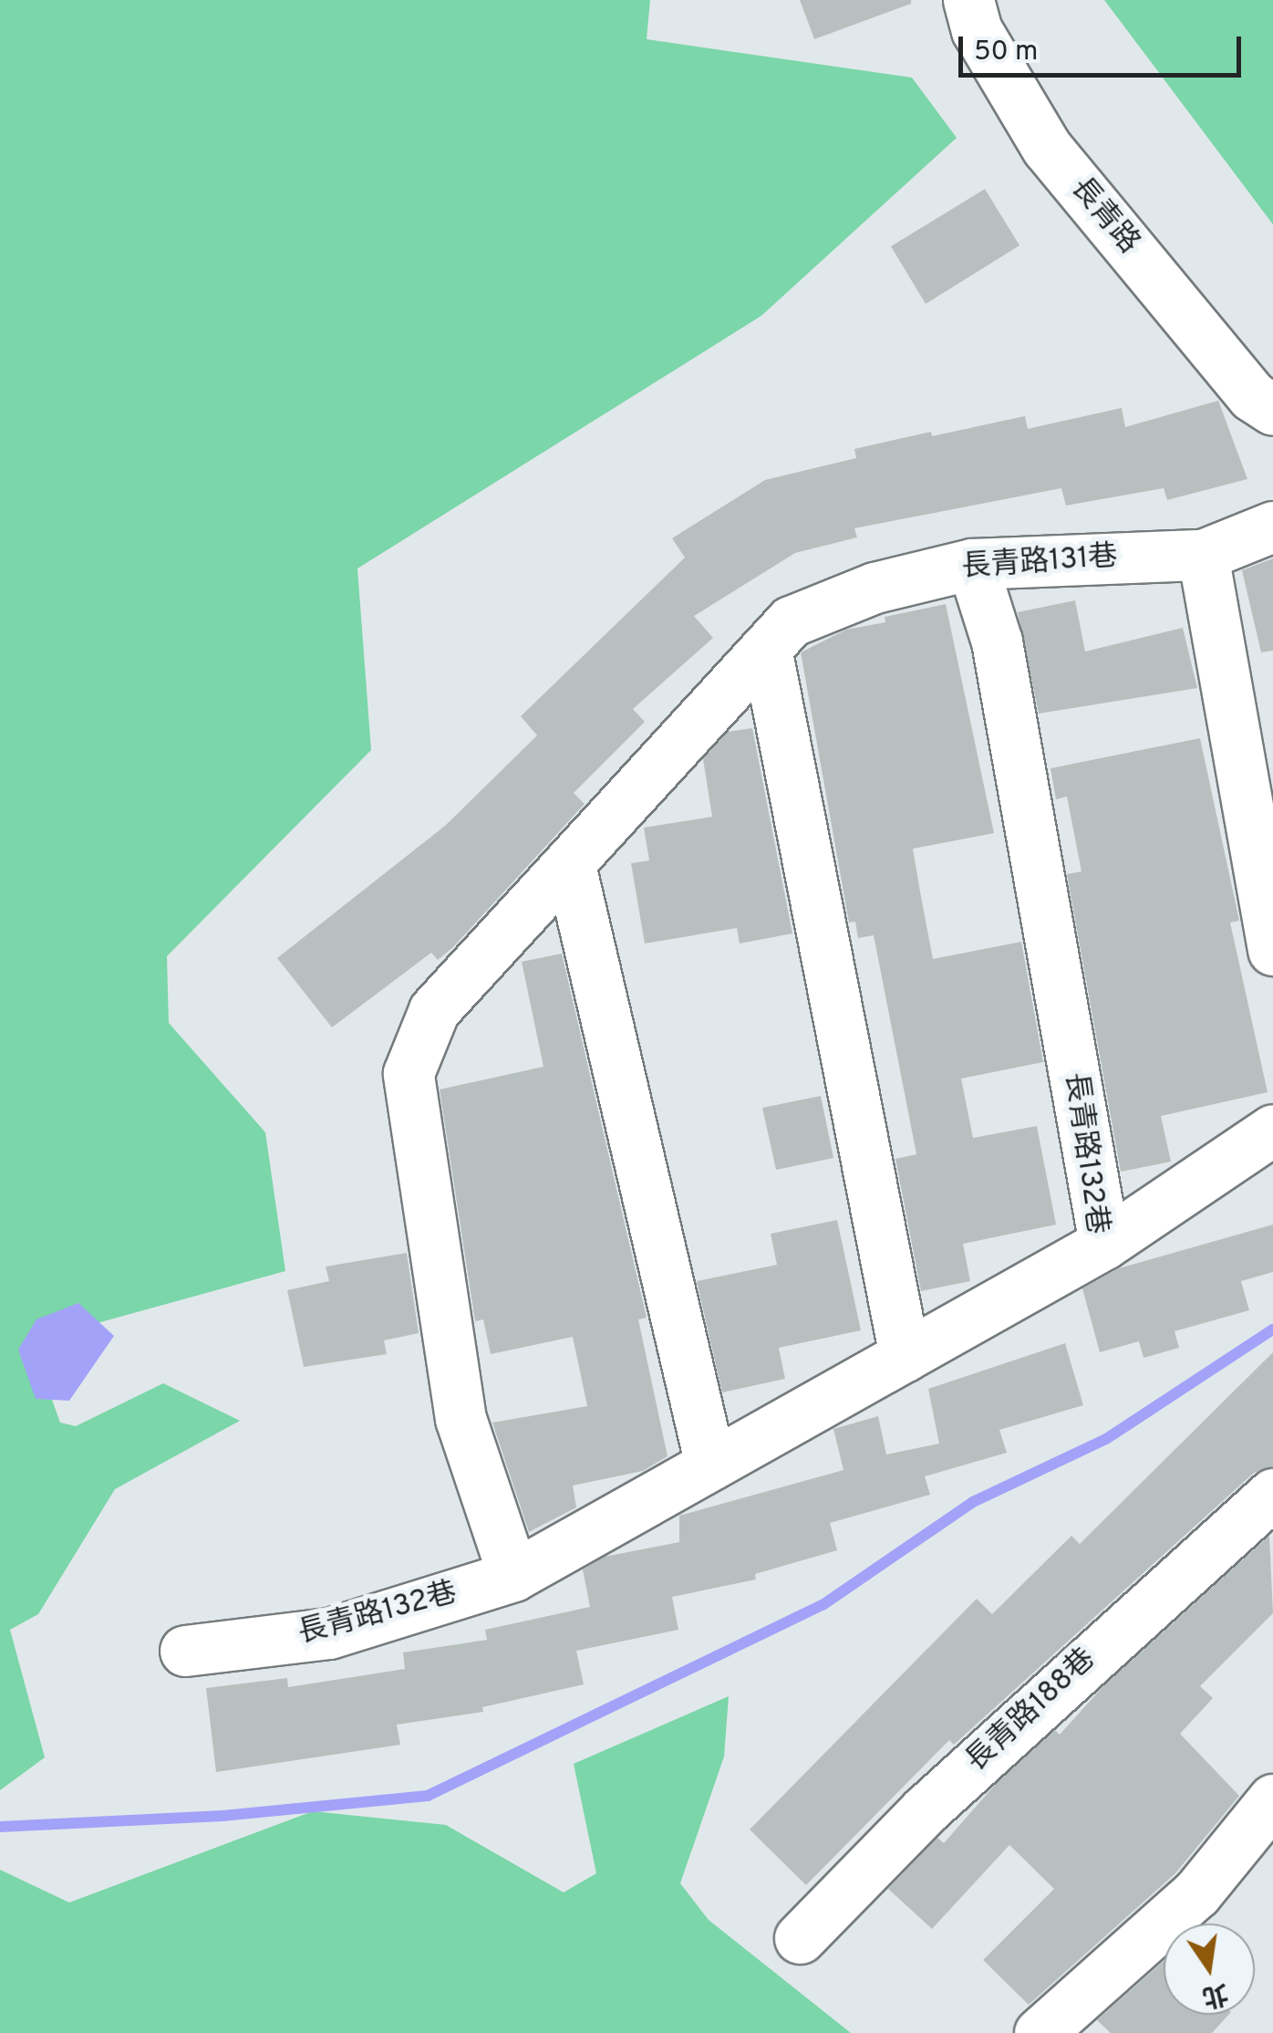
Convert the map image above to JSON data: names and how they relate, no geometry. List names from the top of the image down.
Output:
{
  "streets": {
    "street": [
      "長青路",
      "長青路131巷",
      "長青路132巷",
      "長青路188巷"
    ]
  },
  "crossings": [
    ["長青路131巷", "長青路132巷"]
  ],
  "scale_bar": "50 m",
  "north": "bottom"
}
